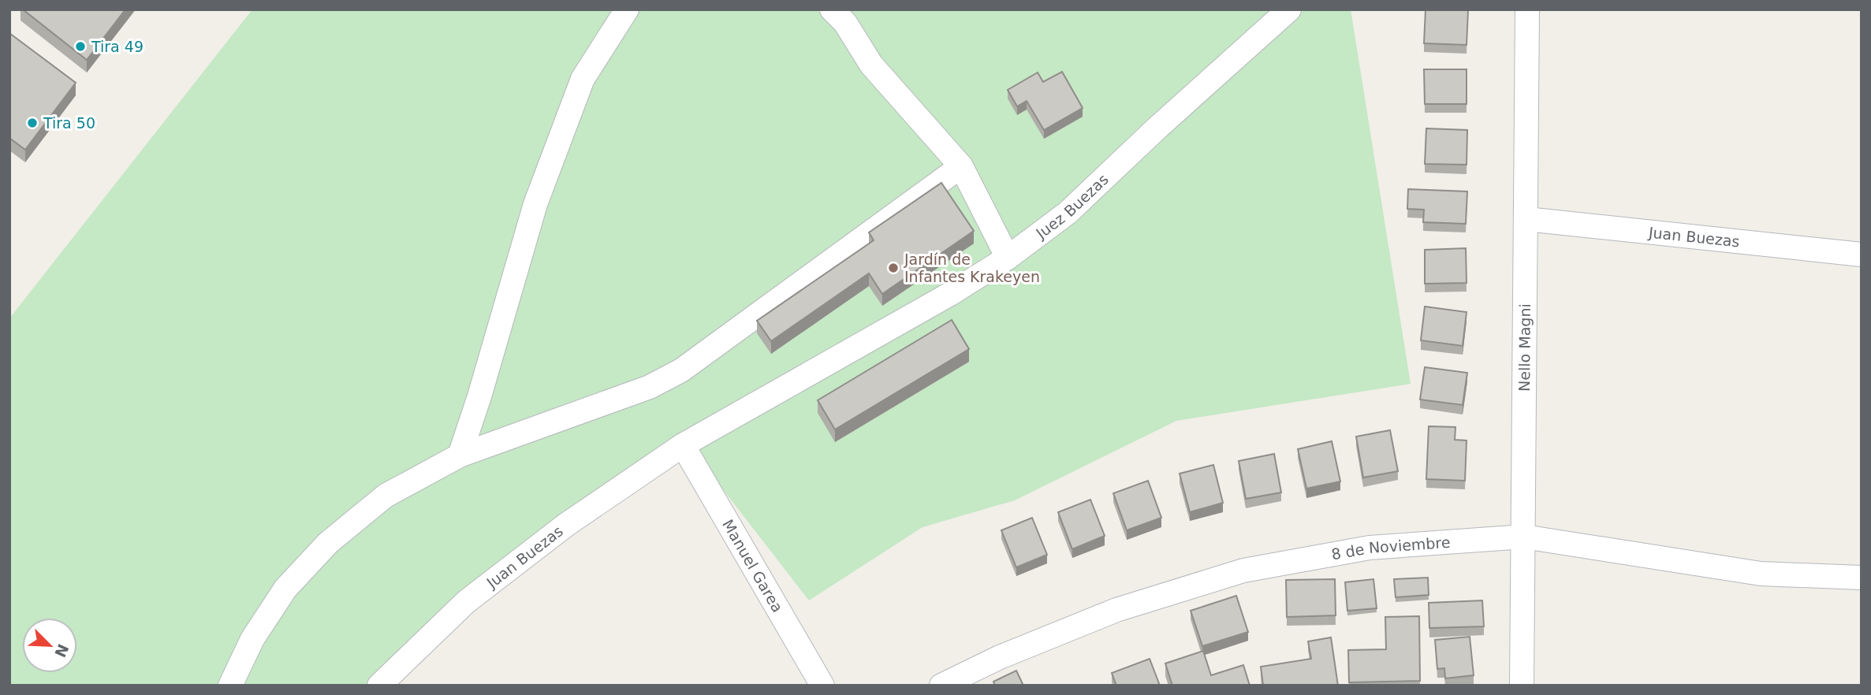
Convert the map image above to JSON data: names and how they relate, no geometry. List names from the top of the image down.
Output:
{
  "streets": {
    "street": [
      "Juez Buezas",
      "Juan Buezas",
      "Nello Magni",
      "8 de Noviembre",
      "Manuel Garea"
    ]
  },
  "crossings": [
    ["Juez Buezas", "Juan Buezas"],
    ["Juez Buezas", "Manuel Garea"],
    ["Juan Buezas", "Nello Magni"],
    ["Juan Buezas", "Manuel Garea"],
    ["Nello Magni", "8 de Noviembre"]
  ],
  "places": ["Tira 49", "Tira 50", "Jardín de Infantes Krakeyen"],
  "north": "bottom right"
}
